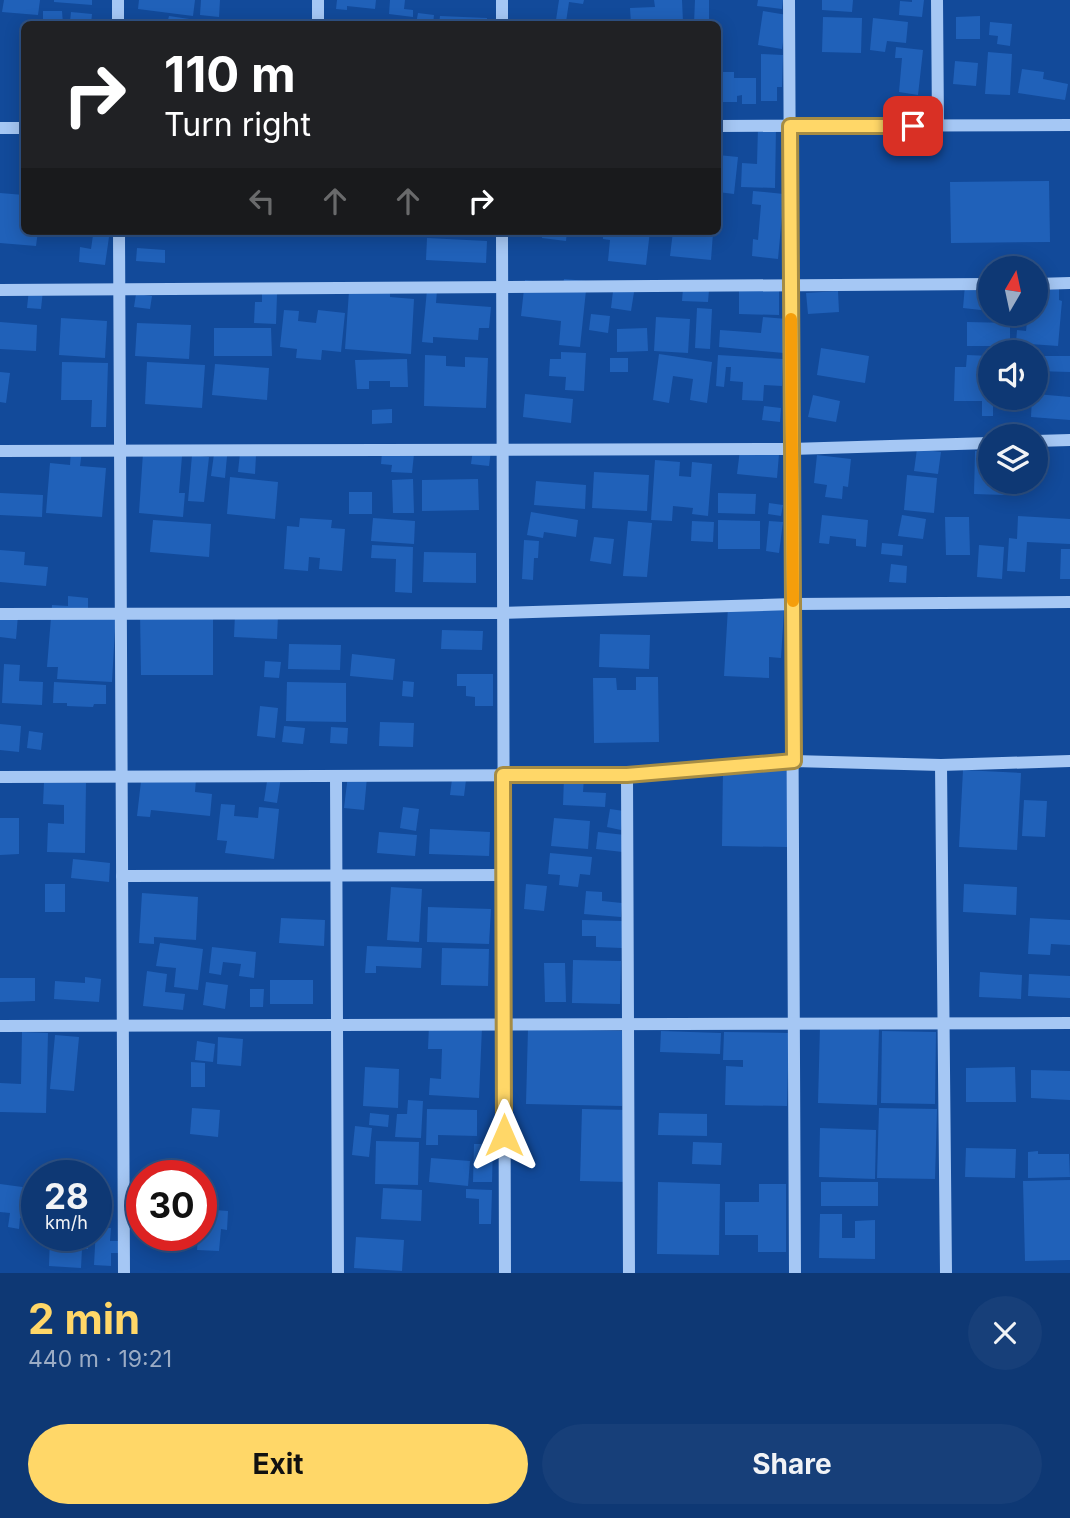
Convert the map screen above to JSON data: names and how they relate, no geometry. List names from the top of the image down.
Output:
{
  "north": "top",
  "page": {
    "turn": ["110 m", "Turn right"],
    "speed": "28 km/h",
    "limit": "30",
    "heading": ["2 min", "440 m · 19:21"],
    "buttons": ["Exit", "Share"]
  }
}
